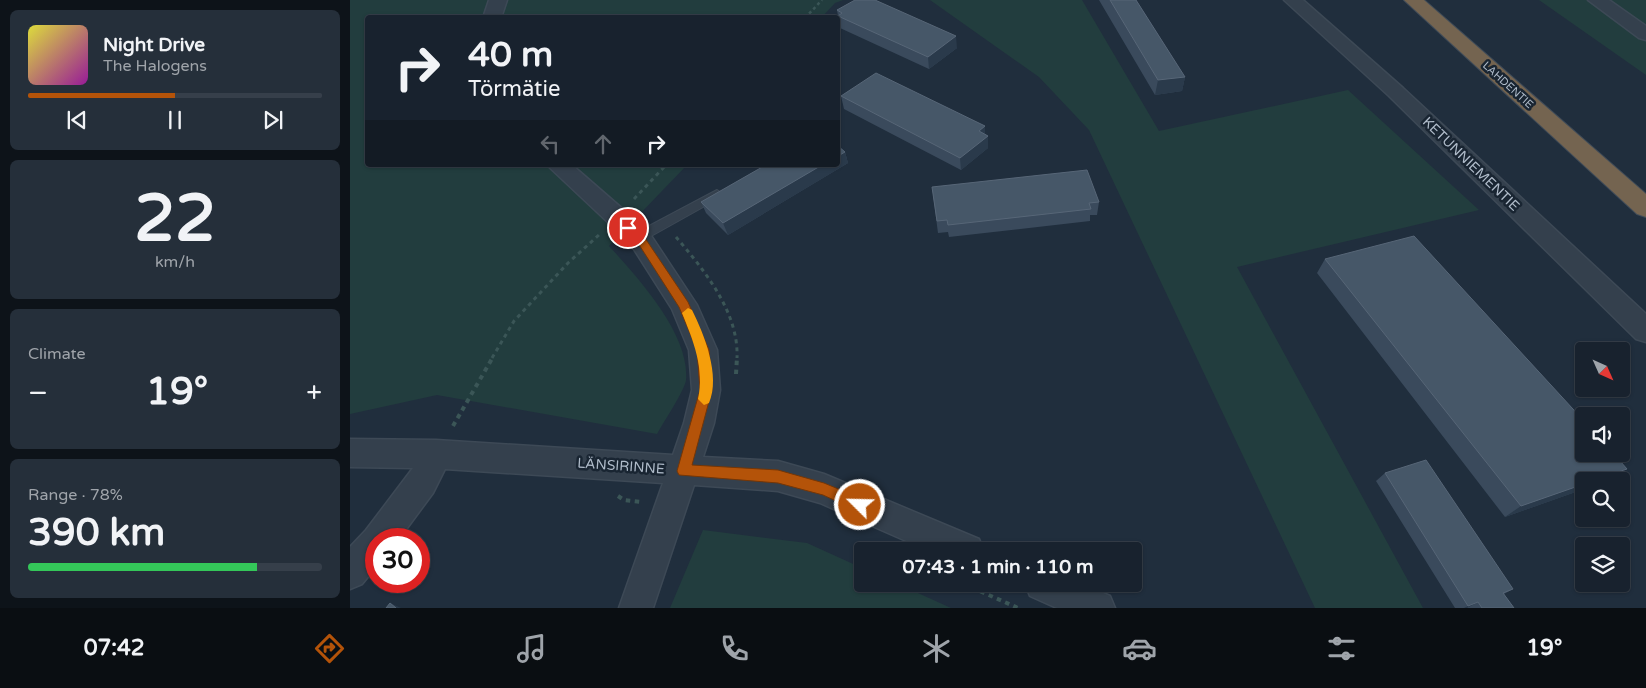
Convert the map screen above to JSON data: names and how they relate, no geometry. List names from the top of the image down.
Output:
{
  "streets": {
    "highway": ["LAHDENTIE"],
    "street": ["KETUNNIEMENTIE", "LÄNSIRINNE"]
  },
  "north": "bottom right",
  "page": {
    "turn": ["40 m", "Törmätie"],
    "song": ["Night Drive", "The Halogens"],
    "tile": [
      ["22", "km/h"],
      "Climate",
      ["Range · 78%", "390 km"]
    ],
    "heat": ["−", "19°", "+"],
    "limit": "30",
    "trip": "07:43 · 1 min · 110 m",
    "tabs": ["07:42", "19°"]
  }
}
